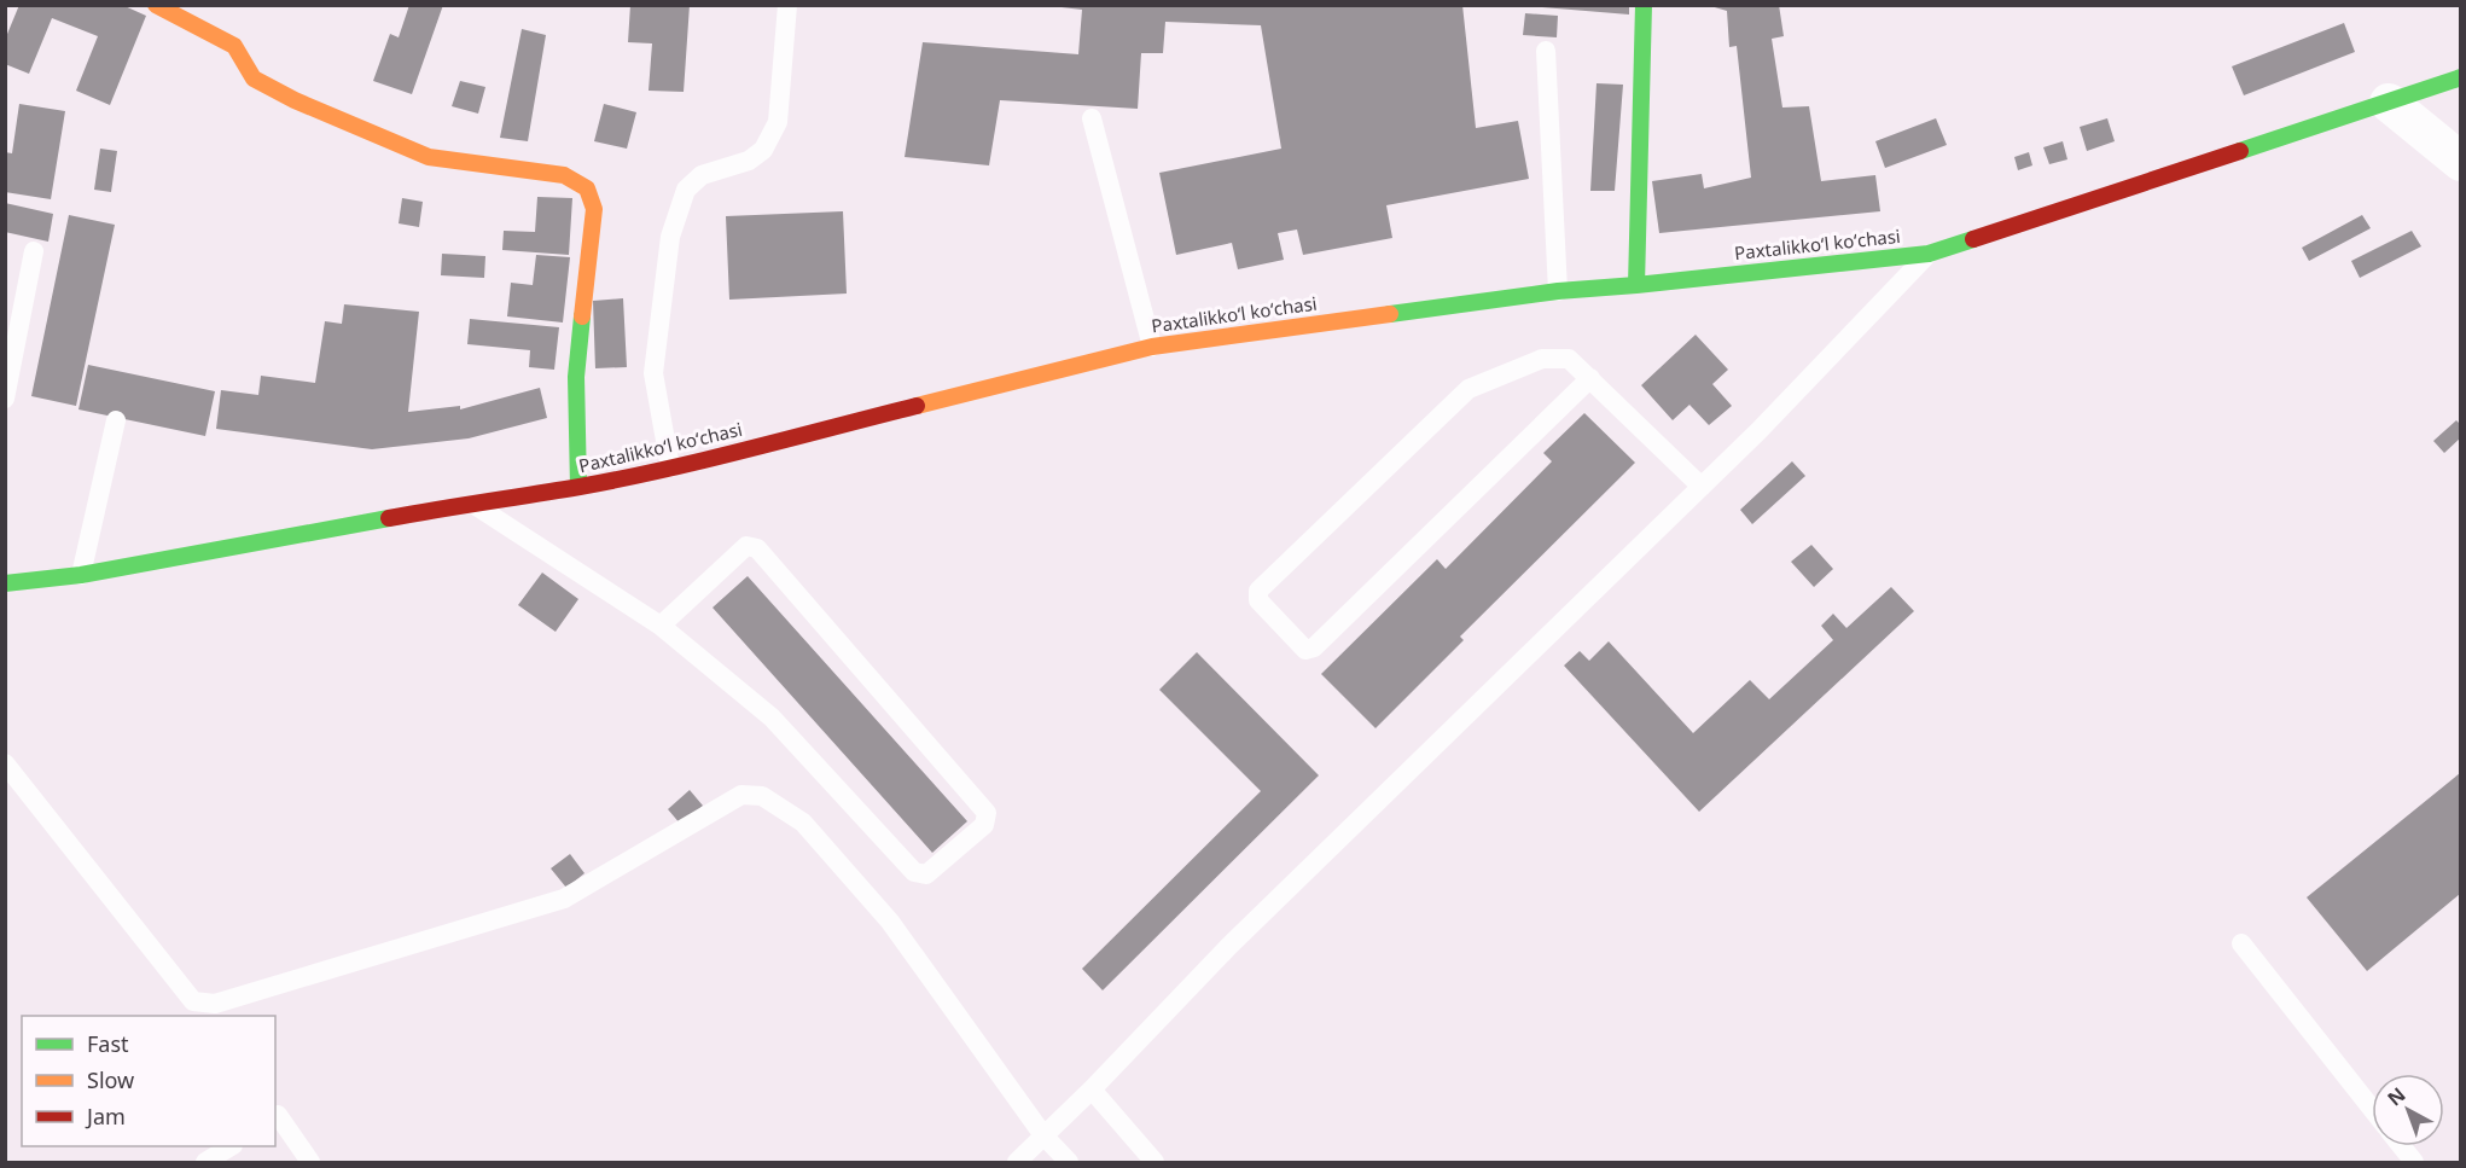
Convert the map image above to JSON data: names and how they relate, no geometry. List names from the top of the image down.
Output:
{
  "streets": {
    "street": ["Paxtalikkoʻl koʻchasi"]
  },
  "legend": ["Fast", "Slow", "Jam"],
  "north": "top left"
}
